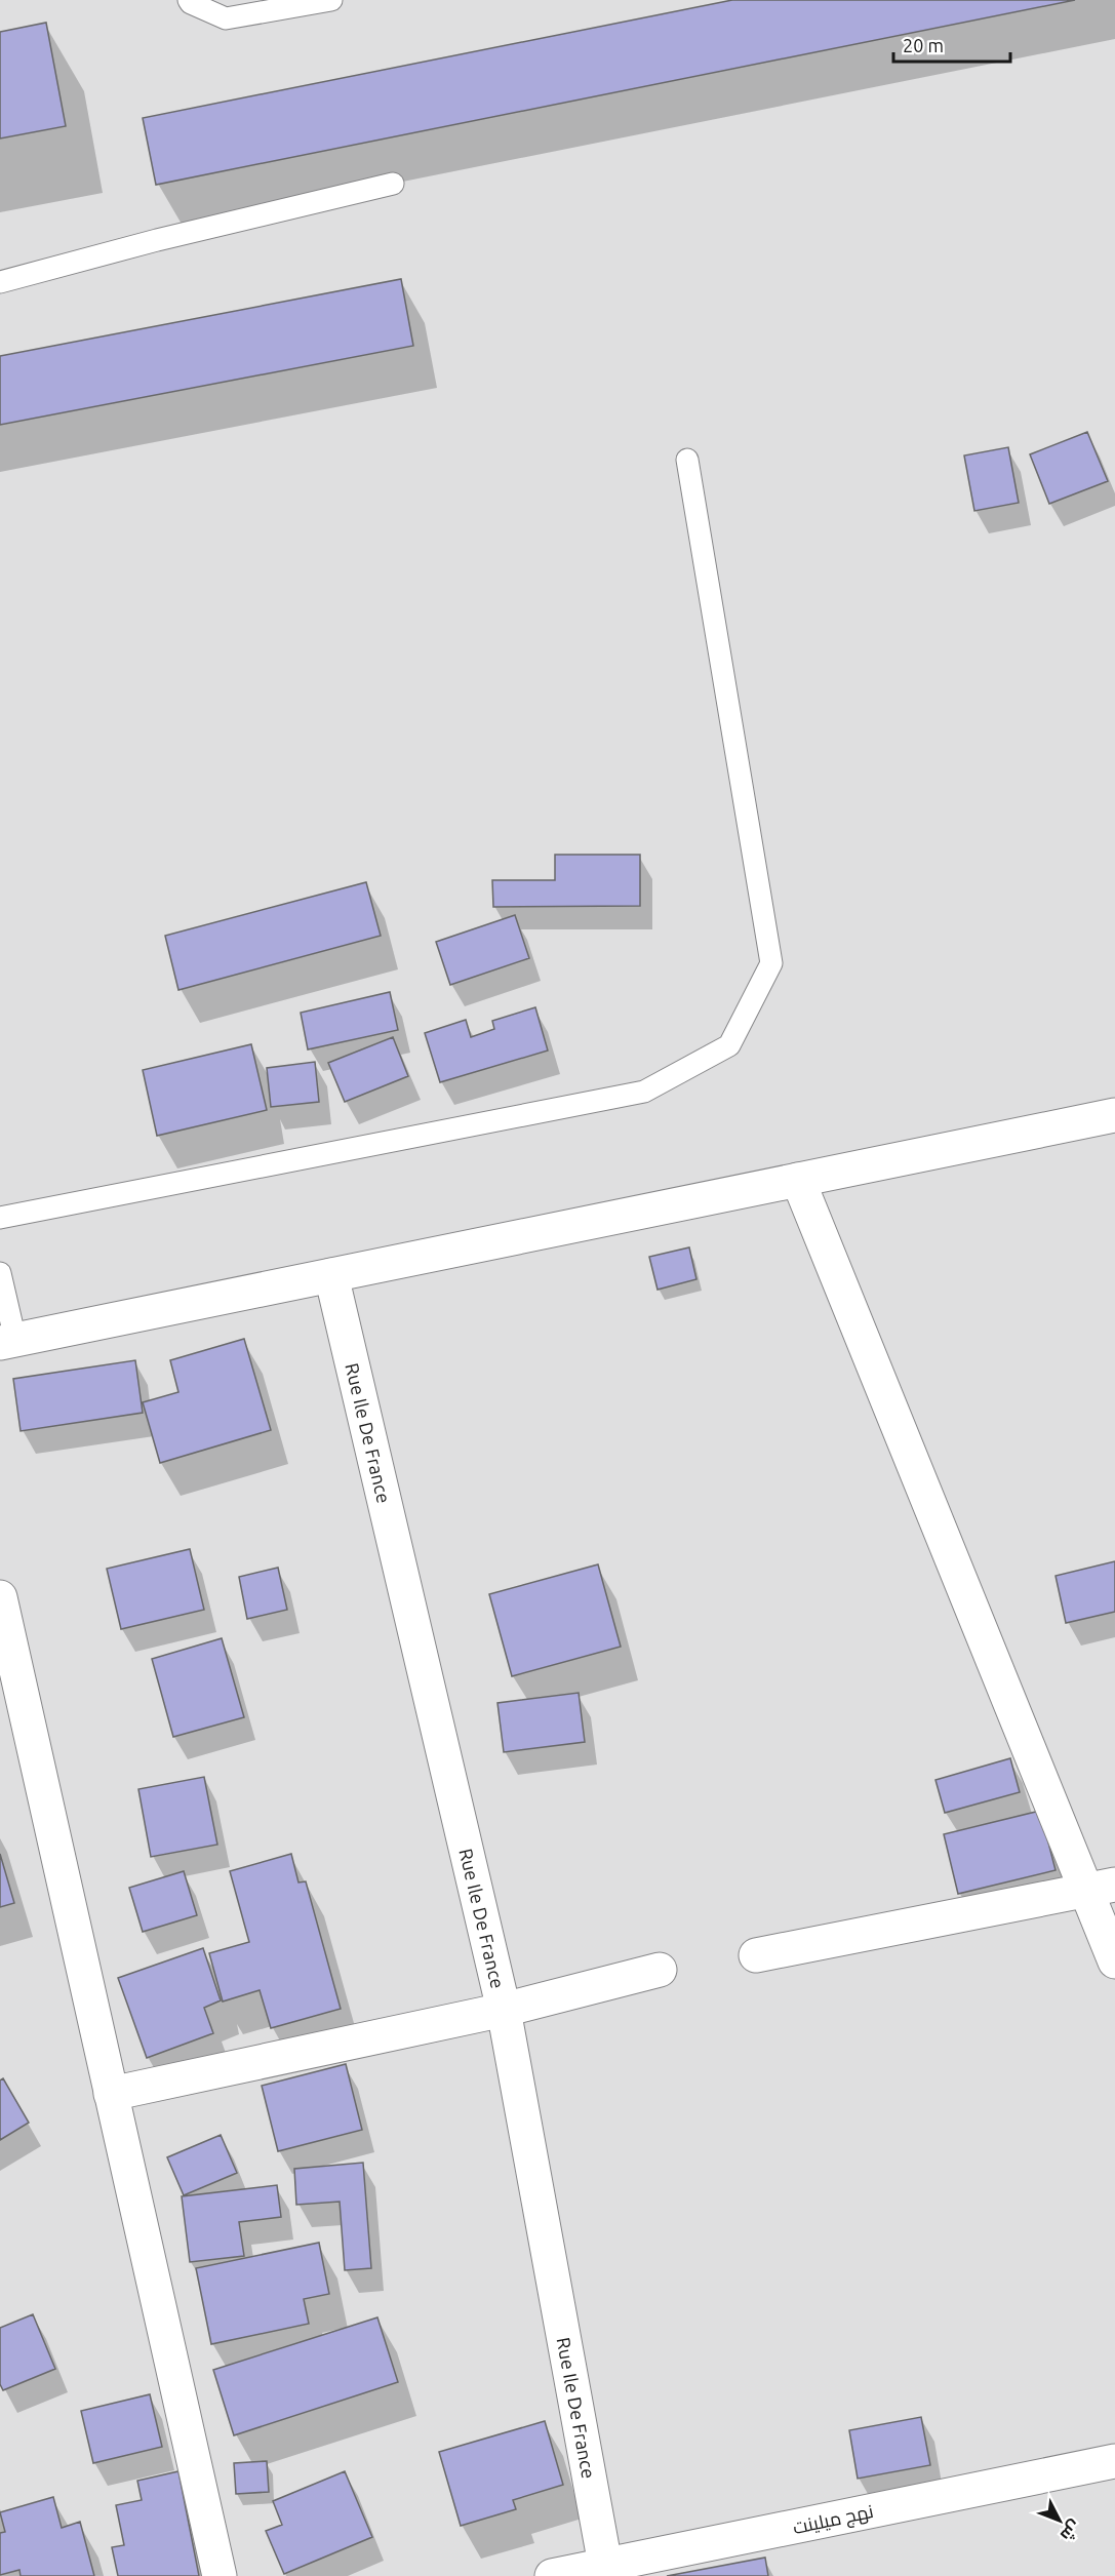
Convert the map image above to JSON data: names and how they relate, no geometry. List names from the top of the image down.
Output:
{
  "streets": {
    "street": ["Rue Ile De France", "نهج ميلينت"]
  },
  "crossings": [
    ["Rue Ile De France", "نهج ميلينت"]
  ],
  "scale_bar": "20 m",
  "north": "bottom right"
}
